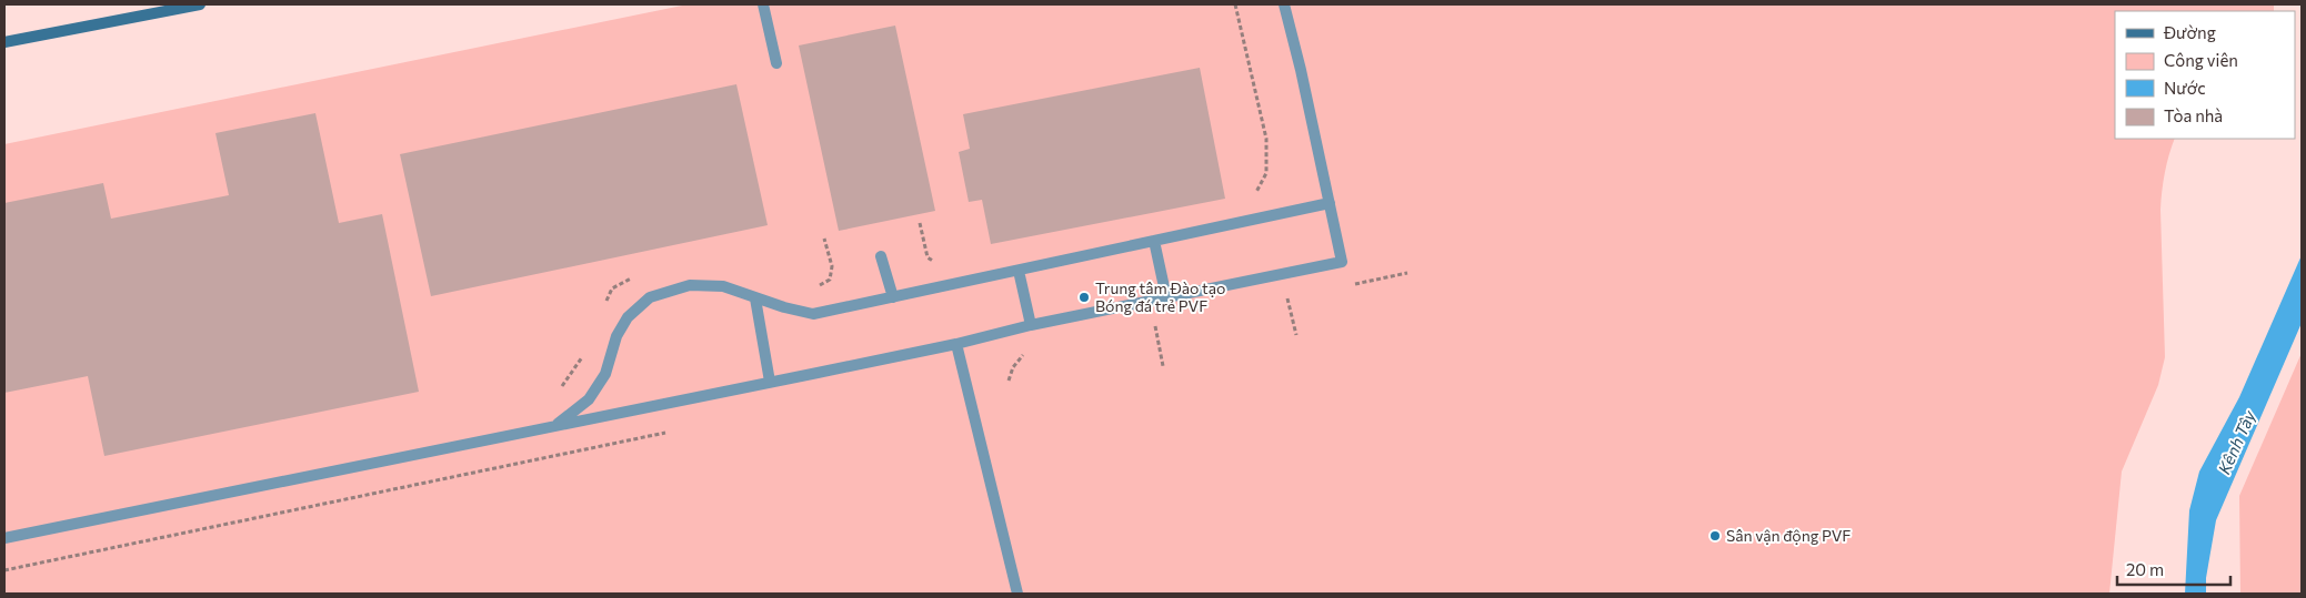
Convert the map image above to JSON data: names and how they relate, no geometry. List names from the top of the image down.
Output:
{
  "water": ["Kênh Tây"],
  "places": ["Trung tâm Đào tạo Bóng đá trẻ PVF", "Sân vận động PVF"],
  "legend": [
    "Đường",
    "Công viên",
    "Nước",
    "Tòa nhà"
  ],
  "scale_bar": "20 m"
}
